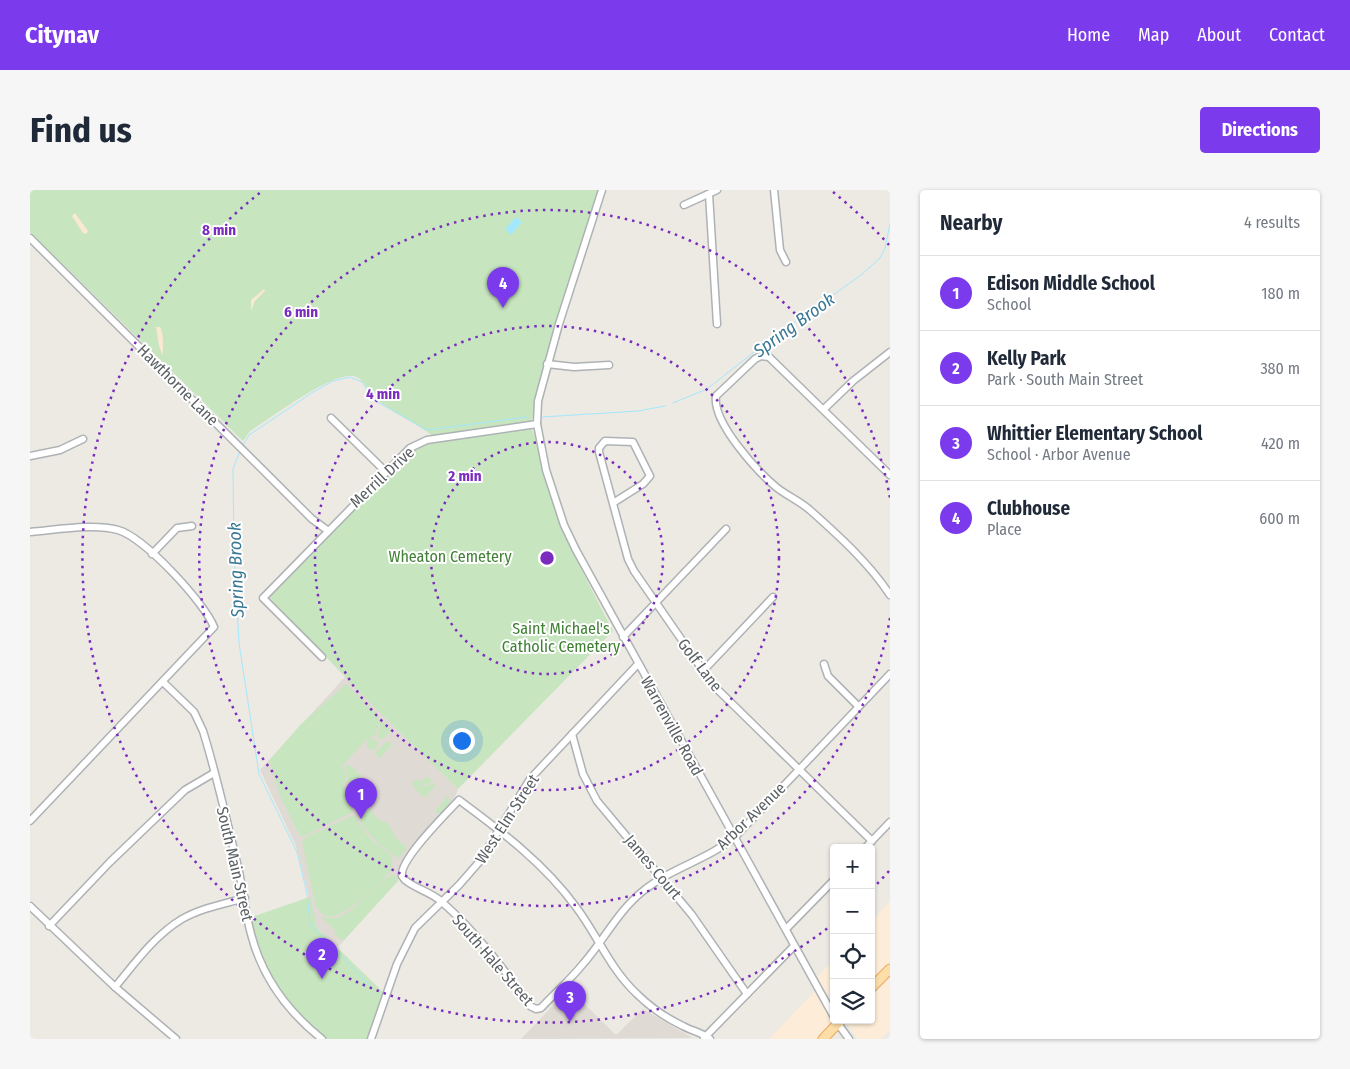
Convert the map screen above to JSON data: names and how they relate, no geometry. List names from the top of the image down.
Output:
{
  "streets": {
    "street": [
      "Hawthorne Lane",
      "Merrill Drive",
      "Golf Lane",
      "Warrenville Road",
      "Arbor Avenue",
      "West Elm Street",
      "South Main Street",
      "James Court",
      "South Hale Street"
    ]
  },
  "crossings": [
    ["Hawthorne Lane", "Merrill Drive"],
    ["Merrill Drive", "Warrenville Road"],
    ["Golf Lane", "Arbor Avenue"],
    ["Warrenville Road", "Arbor Avenue"],
    ["Warrenville Road", "West Elm Street"],
    ["Arbor Avenue", "James Court"],
    ["Arbor Avenue", "South Hale Street"],
    ["West Elm Street", "James Court"],
    ["West Elm Street", "South Hale Street"]
  ],
  "water": ["Spring Brook"],
  "parks": ["Wheaton Cemetery", "Saint Michael's Catholic Cemetery"],
  "page": {
    "header": "Citynav",
    "nav": [
      "Home",
      "Map",
      "About",
      "Contact"
    ],
    "buttons": "Directions",
    "title": "Find us",
    "heading": ["Nearby", "4 results"],
    "list": [
      {
        "mark": "1",
        "name": "Edison Middle School",
        "note": "School",
        "value": "180 m"
      },
      {
        "mark": "2",
        "name": "Kelly Park",
        "note": "Park · South Main Street",
        "value": "380 m"
      },
      {
        "mark": "3",
        "name": "Whittier Elementary School",
        "note": "School · Arbor Avenue",
        "value": "420 m"
      },
      {
        "mark": "4",
        "name": "Clubhouse",
        "note": "Place",
        "value": "600 m"
      }
    ],
    "pins": [
      "4",
      "1",
      "2",
      "3"
    ],
    "map_buttons": ["+", "−"]
  },
  "rings": [
    "8 min",
    "6 min",
    "4 min",
    "2 min"
  ]
}
